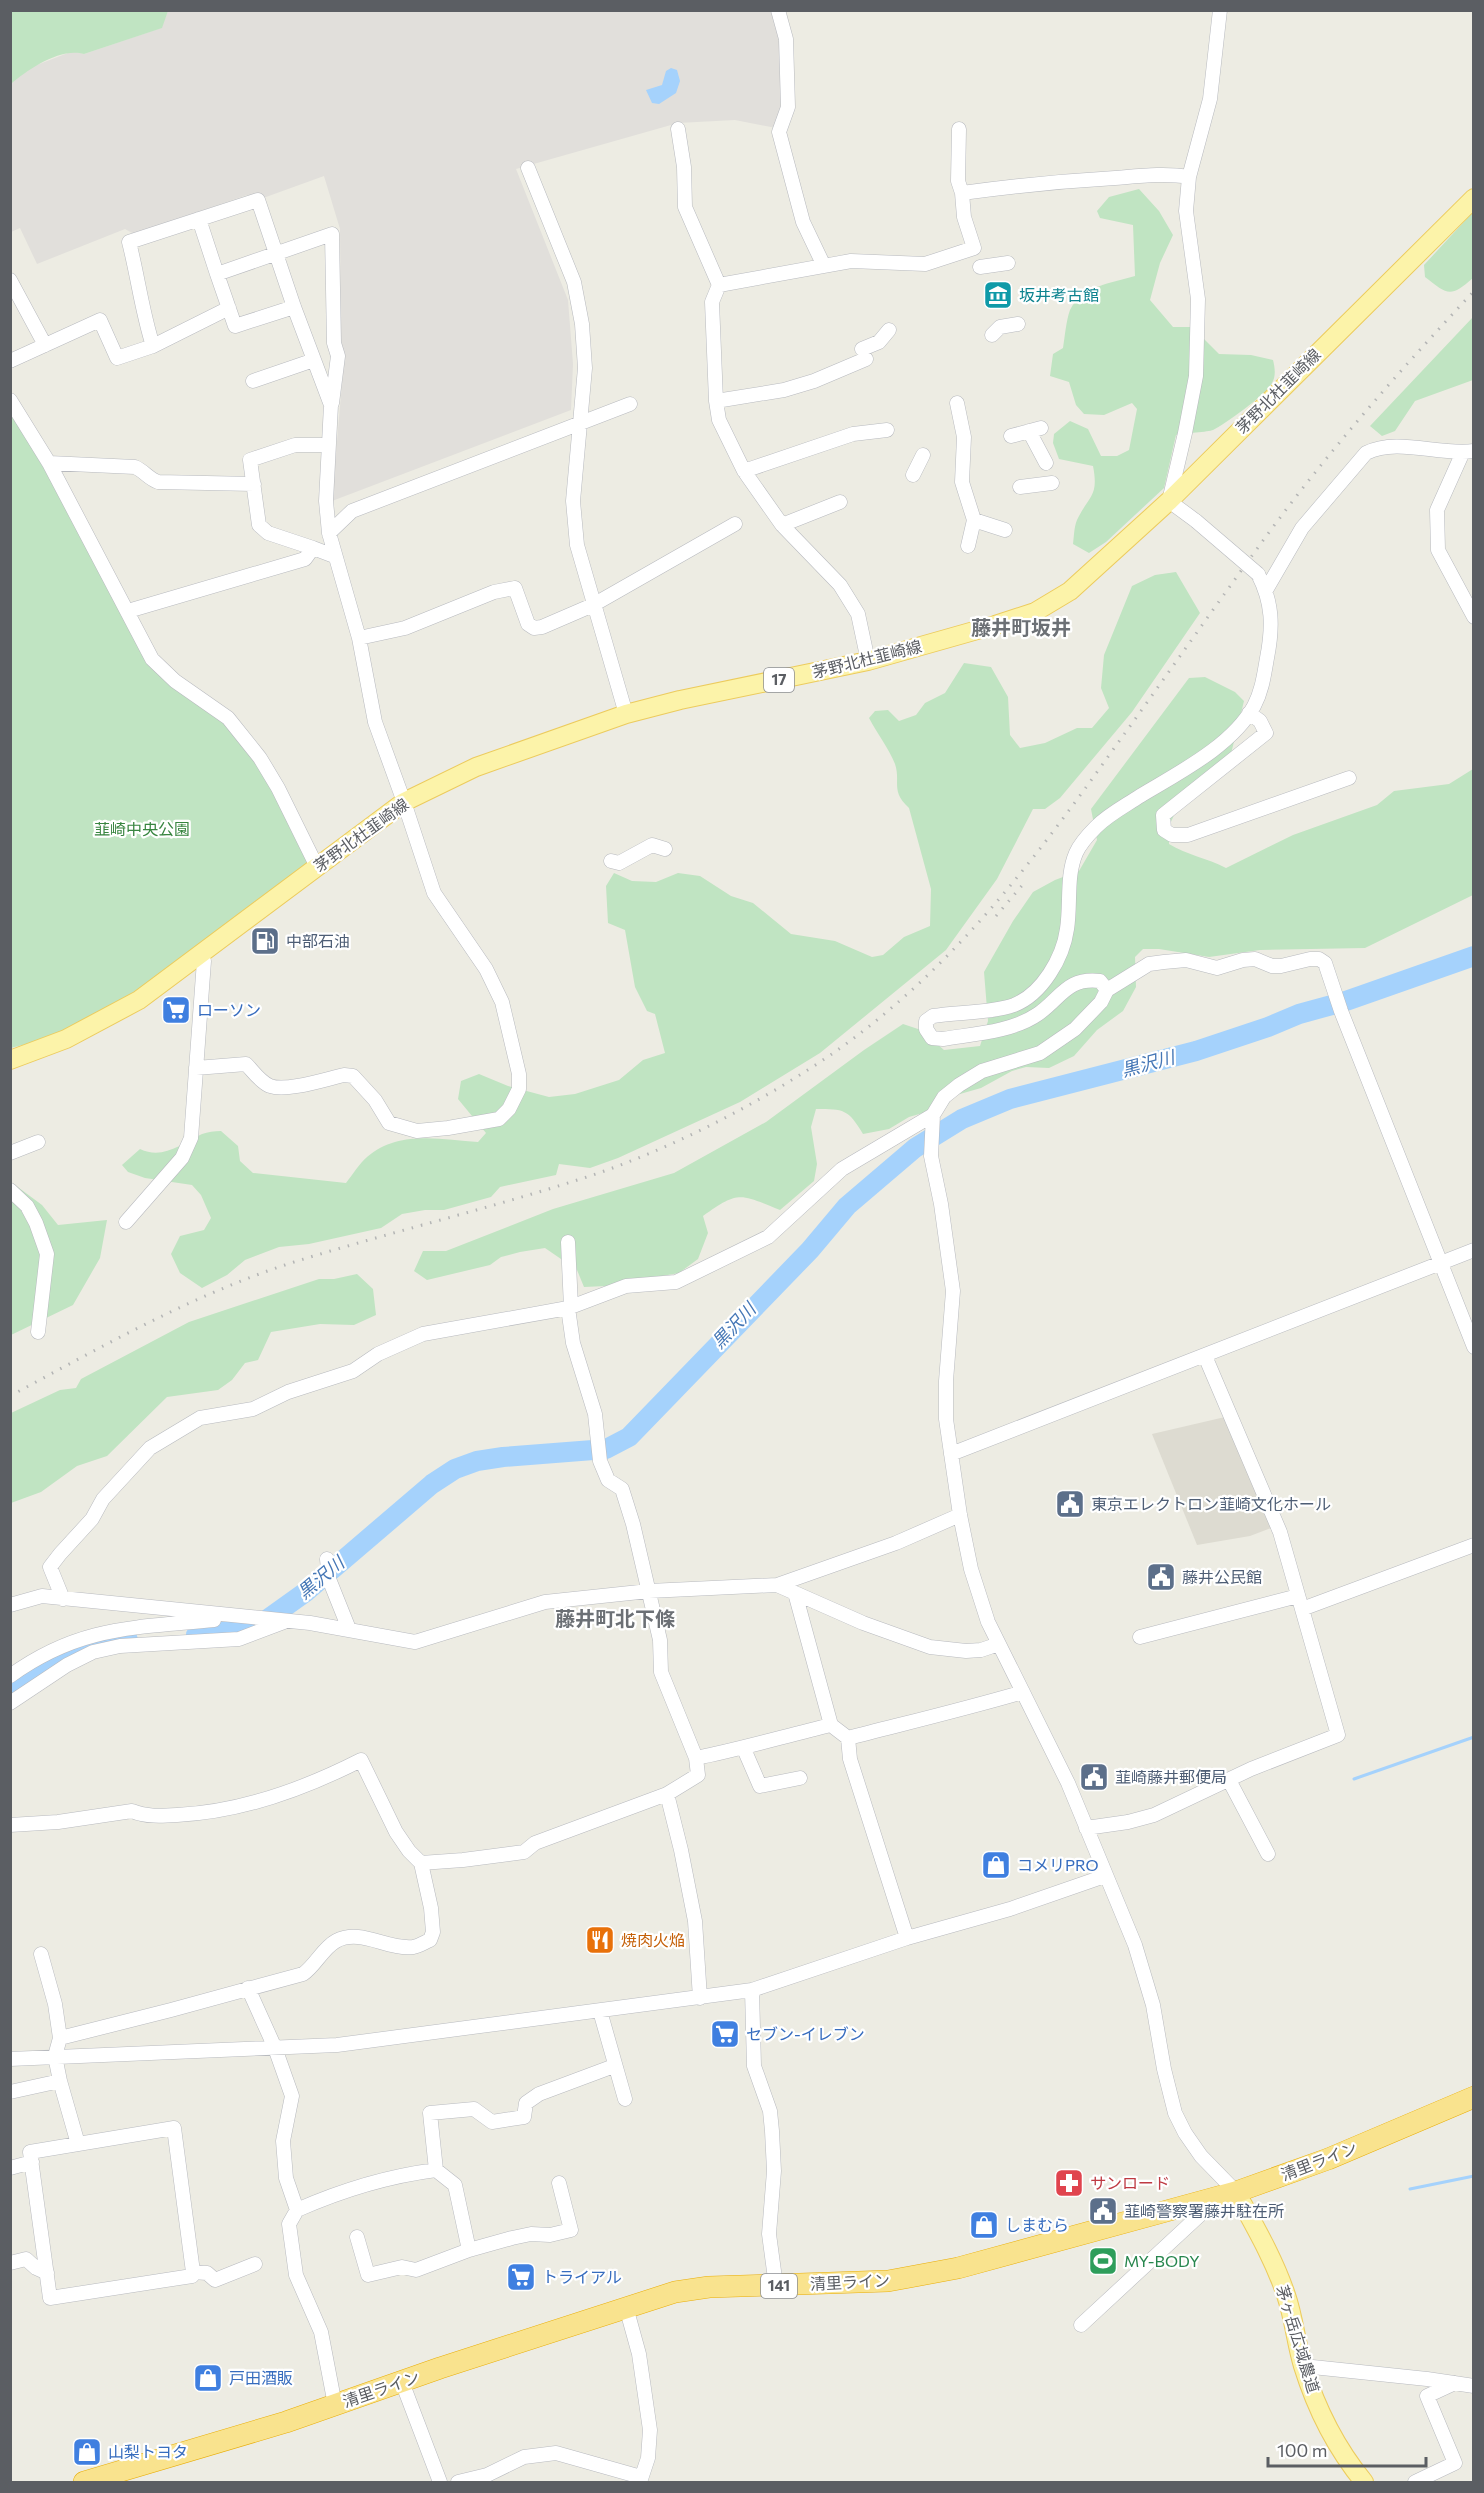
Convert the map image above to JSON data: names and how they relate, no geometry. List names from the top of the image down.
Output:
{
  "streets": {
    "highway": ["清里ライン", "141"],
    "main road": ["茅野北杜韮崎線", "17", "茅ヶ岳広域農道"]
  },
  "crossings": [
    ["清里ライン", "茅ヶ岳広域農道"]
  ],
  "districts": ["藤井町坂井", "藤井町北下條"],
  "water": ["黒沢川"],
  "parks": ["韮崎中央公園"],
  "places": {
    "museum": ["坂井考古館"],
    "fuel station": ["中部石油"],
    "supermarket": ["ローソン", "セブン-イレブン", "トライアル"],
    "public building": [
      "東京エレクトロン韮崎文化ホール",
      "藤井公民館",
      "韮崎藤井郵便局",
      "韮崎警察署藤井駐在所"
    ],
    "shop": [
      "コメリPRO",
      "しまむら",
      "戸田酒販",
      "山梨トヨタ"
    ],
    "restaurant": ["焼肉火焔"],
    "pharmacy": ["サンロード"],
    "sports": ["MY-BODY"]
  },
  "scale_bar": "100 m"
}
